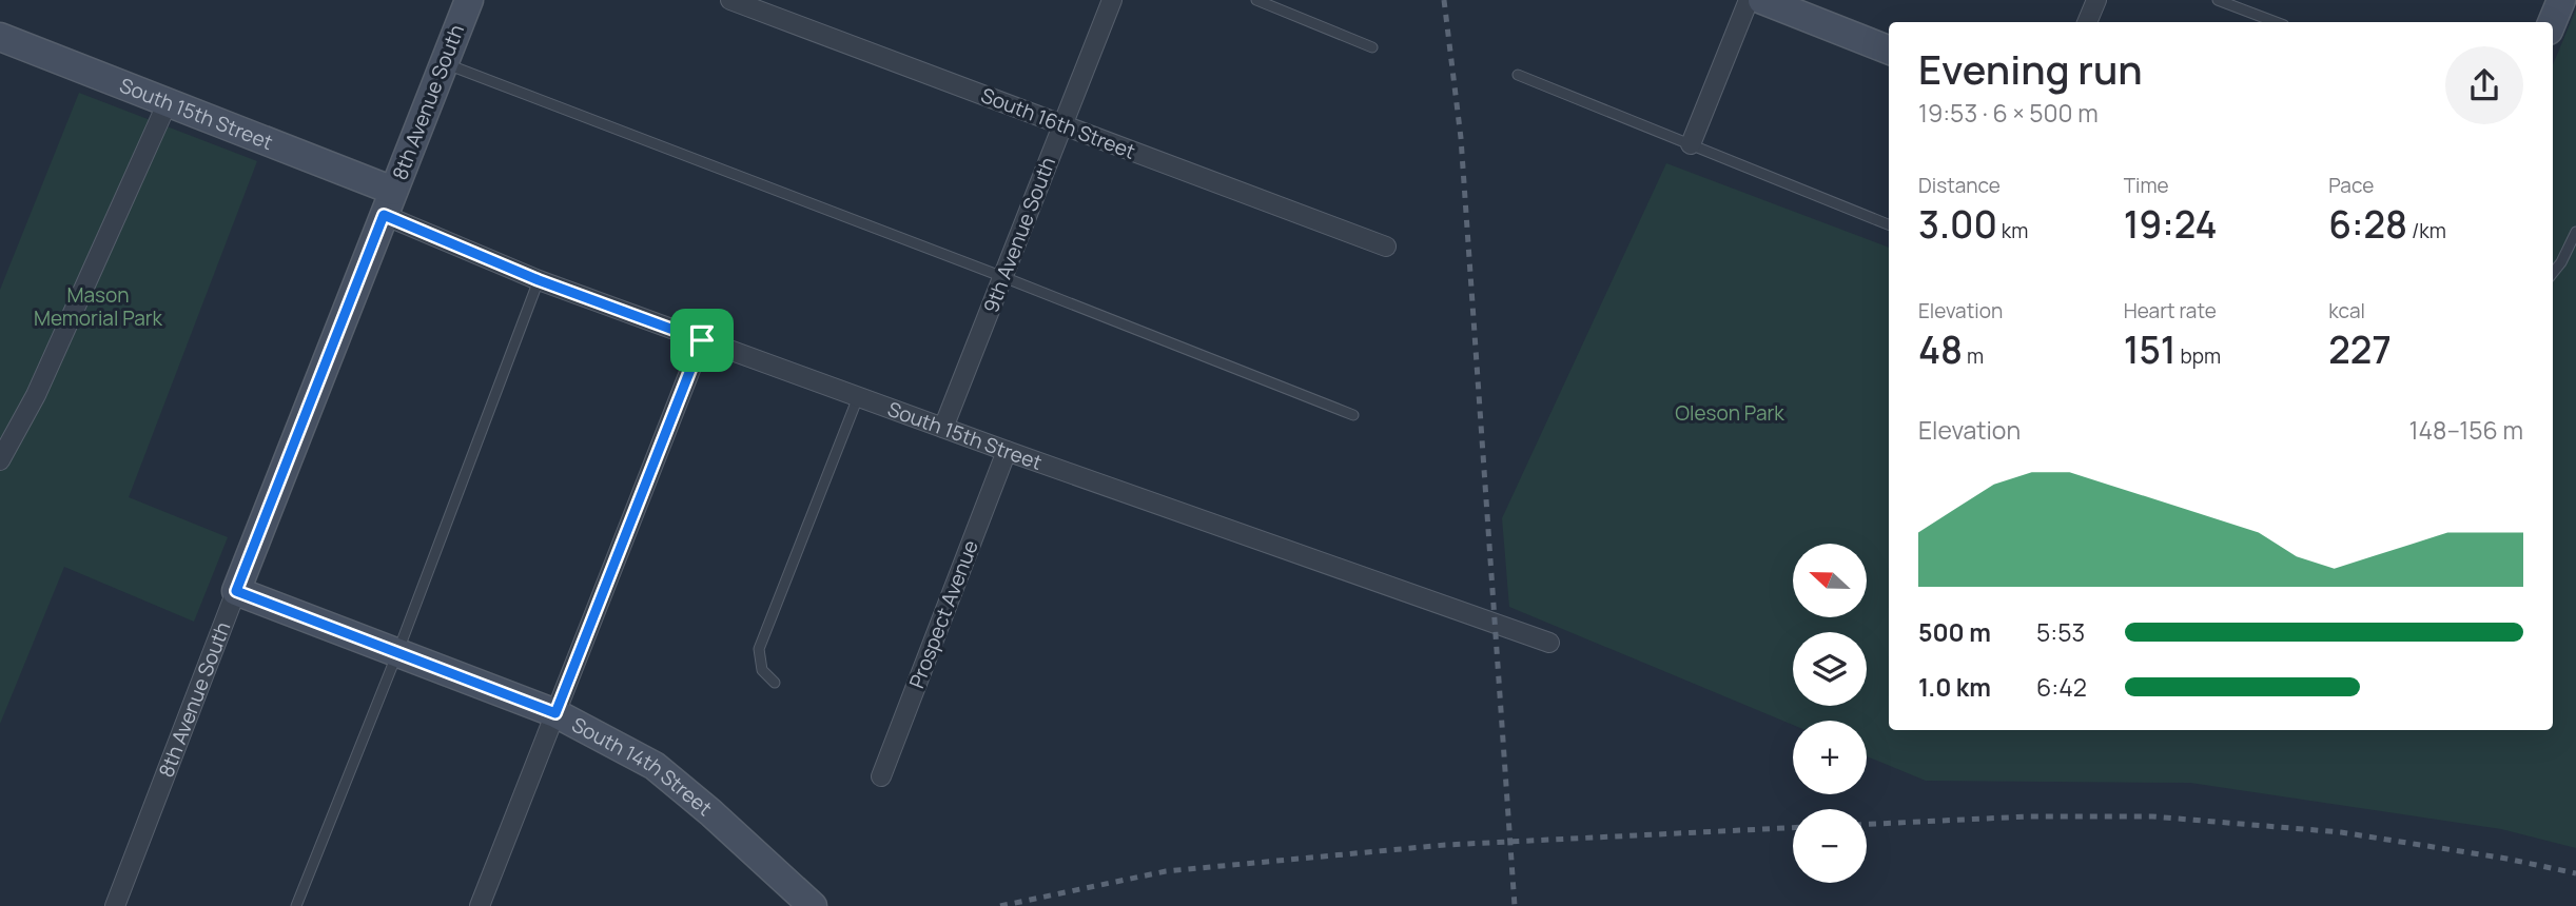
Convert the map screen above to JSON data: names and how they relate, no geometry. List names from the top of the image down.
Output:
{
  "streets": {
    "street": [
      "8th Avenue South",
      "South 15th Street",
      "South 16th Street",
      "9th Avenue South",
      "Prospect Avenue",
      "South 14th Street"
    ]
  },
  "crossings": [
    ["8th Avenue South", "South 15th Street"],
    ["8th Avenue South", "South 14th Street"],
    ["South 15th Street", "9th Avenue South"],
    ["South 15th Street", "Prospect Avenue"],
    ["South 16th Street", "9th Avenue South"]
  ],
  "parks": ["Mason Memorial Park", "Oleson Park"],
  "north": "left",
  "page": {
    "heading": ["Evening run", "19:53 · 6 × 500 m"],
    "stats": [
      ["Distance", "3.00 km"],
      ["Time", "19:24"],
      ["Pace", "6:28 /km"],
      ["Elevation", "48 m"],
      ["Heart rate", "151 bpm"],
      ["kcal", "227"]
    ],
    "chart": ["Elevation", "148–156 m"],
    "map_buttons": ["+", "−"],
    "list": [
      {
        "name": "500 m",
        "note": "5:53"
      },
      {
        "name": "1.0 km",
        "note": "6:42"
      }
    ]
  }
}
